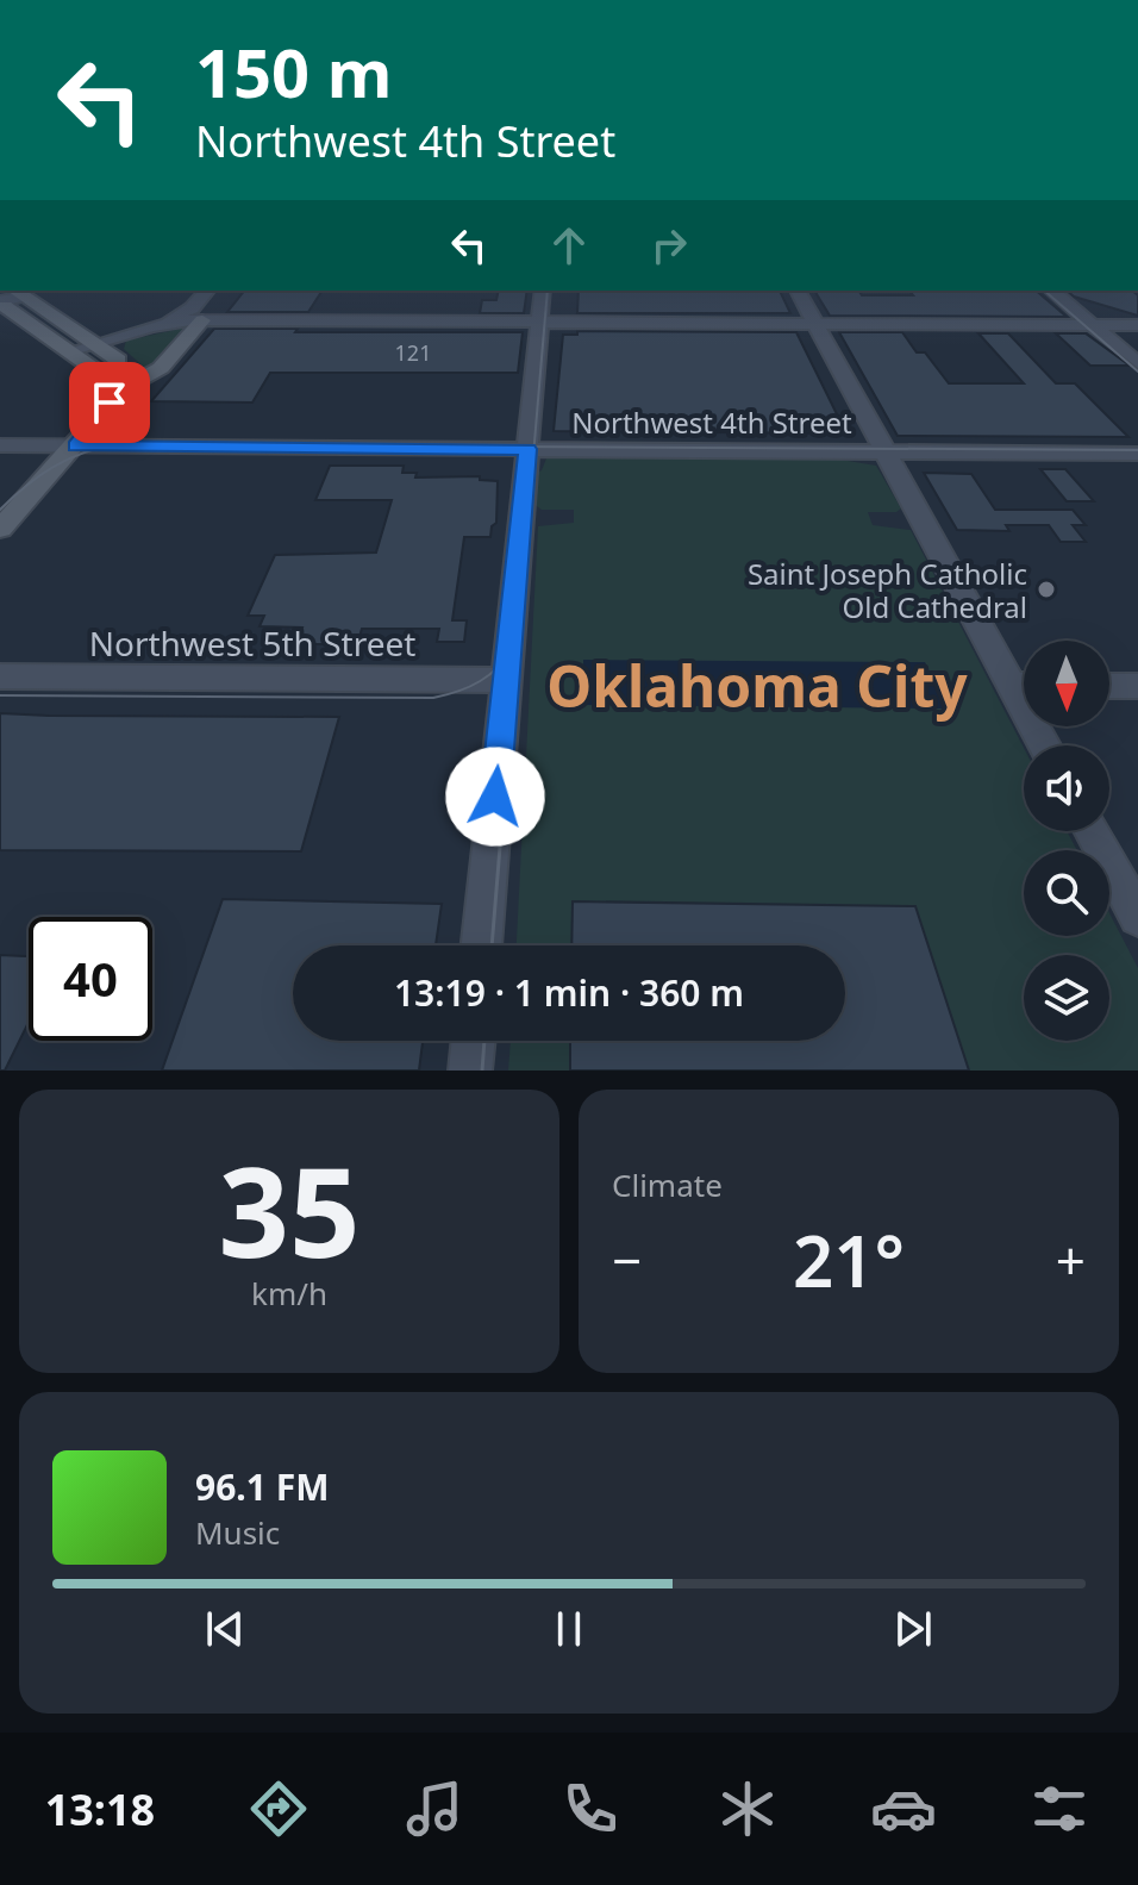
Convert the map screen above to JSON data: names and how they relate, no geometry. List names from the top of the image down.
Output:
{
  "streets": {
    "street": ["Northwest 4th Street", "Northwest 5th Street"]
  },
  "districts": ["Oklahoma City"],
  "places": ["Saint Joseph Catholic Old Cathedral"],
  "house_numbers": ["121"],
  "north": "bottom",
  "page": {
    "turn": ["150 m", "Northwest 4th Street"],
    "limit": "40",
    "trip": "13:19 · 1 min · 360 m",
    "tile": [
      ["35", "km/h"],
      "Climate"
    ],
    "heat": ["−", "21°", "+"],
    "song": ["96.1 FM", "Music"],
    "tabs": "13:18"
  }
}
